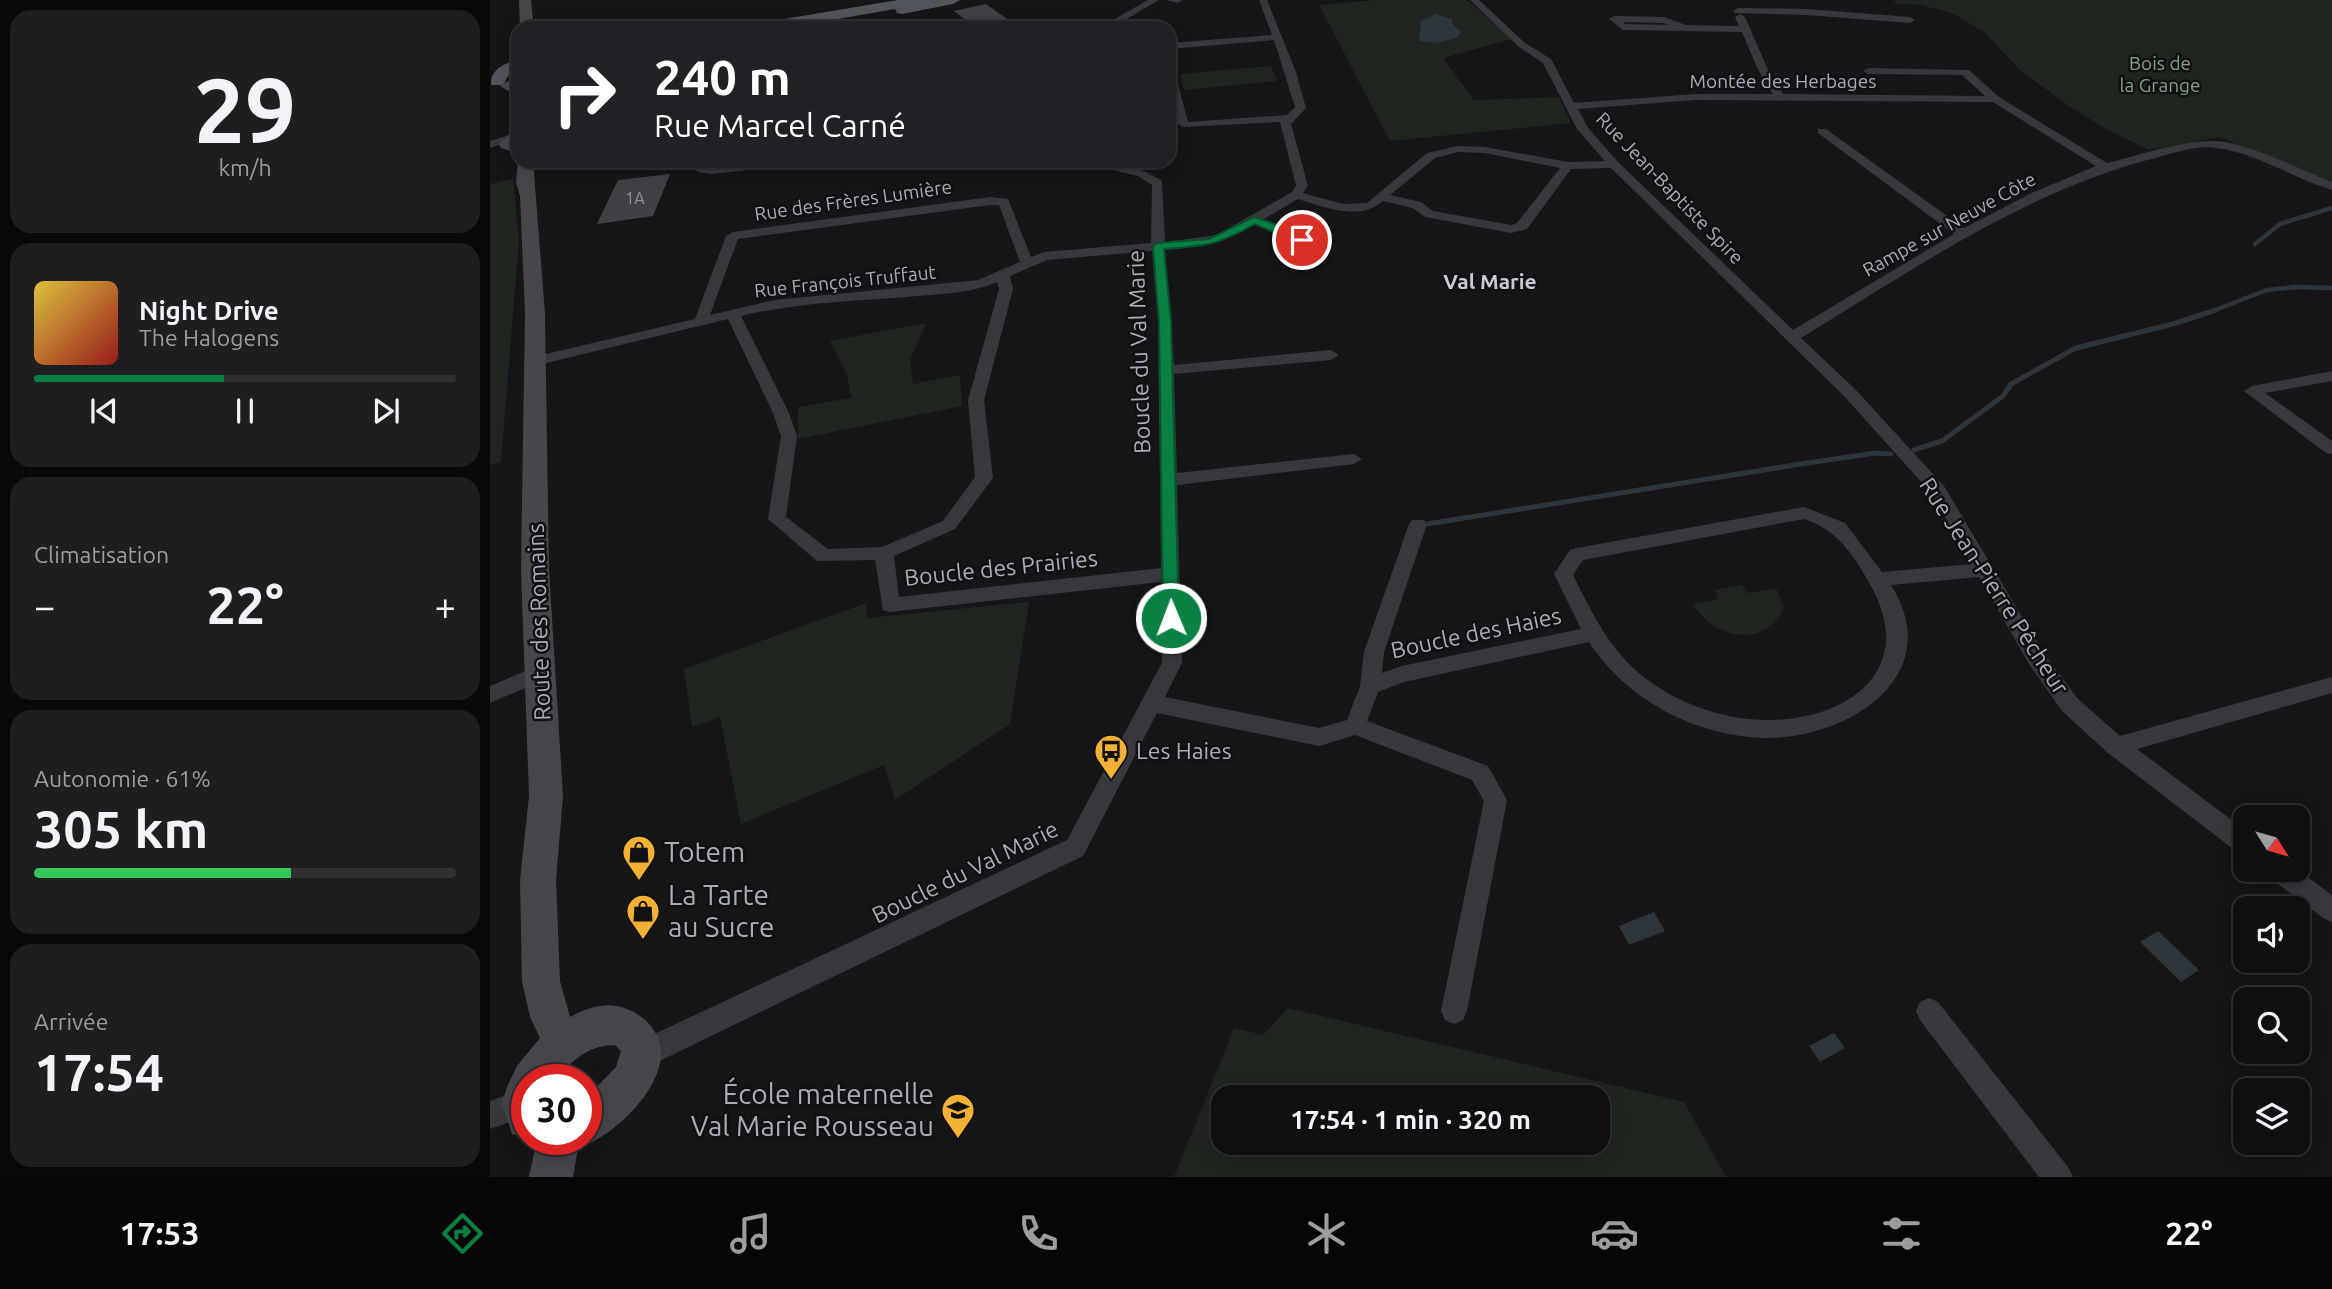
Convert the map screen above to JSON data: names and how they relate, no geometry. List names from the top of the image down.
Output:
{
  "streets": {
    "street": [
      "Montée des Herbages",
      "Rue Jean-Baptiste Spire",
      "Rue des Frères Lumière",
      "Rampe sur Neuve Côte",
      "Rue François Truffaut",
      "Boucle du Val Marie",
      "Boucle des Prairies",
      "Rue Jean-Pierre Pêcheur",
      "Route des Romains",
      "Boucle des Haies"
    ]
  },
  "crossings": [
    ["Montée des Herbages", "Rue Jean-Baptiste Spire"],
    ["Rue Jean-Baptiste Spire", "Rampe sur Neuve Côte"],
    ["Rue Jean-Baptiste Spire", "Rue Jean-Pierre Pêcheur"],
    ["Rue des Frères Lumière", "Rue François Truffaut"],
    ["Rampe sur Neuve Côte", "Rue Jean-Pierre Pêcheur"],
    ["Rue François Truffaut", "Boucle du Val Marie"],
    ["Rue François Truffaut", "Boucle des Prairies"],
    ["Rue François Truffaut", "Route des Romains"],
    ["Boucle du Val Marie", "Boucle des Prairies"]
  ],
  "districts": ["Val Marie"],
  "parks": ["Bois de la Grange"],
  "places": {
    "bus stop": ["Les Haies"],
    "shop": ["Totem", "La Tarte au Sucre"],
    "school or university": ["École maternelle Val Marie Rousseau"]
  },
  "house_numbers": ["1A"],
  "north": "bottom right",
  "page": {
    "tile": [
      ["29", "km/h"],
      "Climatisation",
      ["Autonomie · 61%", "305 km"],
      ["Arrivée", "17:54"]
    ],
    "turn": ["240 m", "Rue Marcel Carné"],
    "song": ["Night Drive", "The Halogens"],
    "heat": ["−", "22°", "+"],
    "limit": "30",
    "trip": "17:54 · 1 min · 320 m",
    "tabs": ["17:53", "22°"]
  }
}
